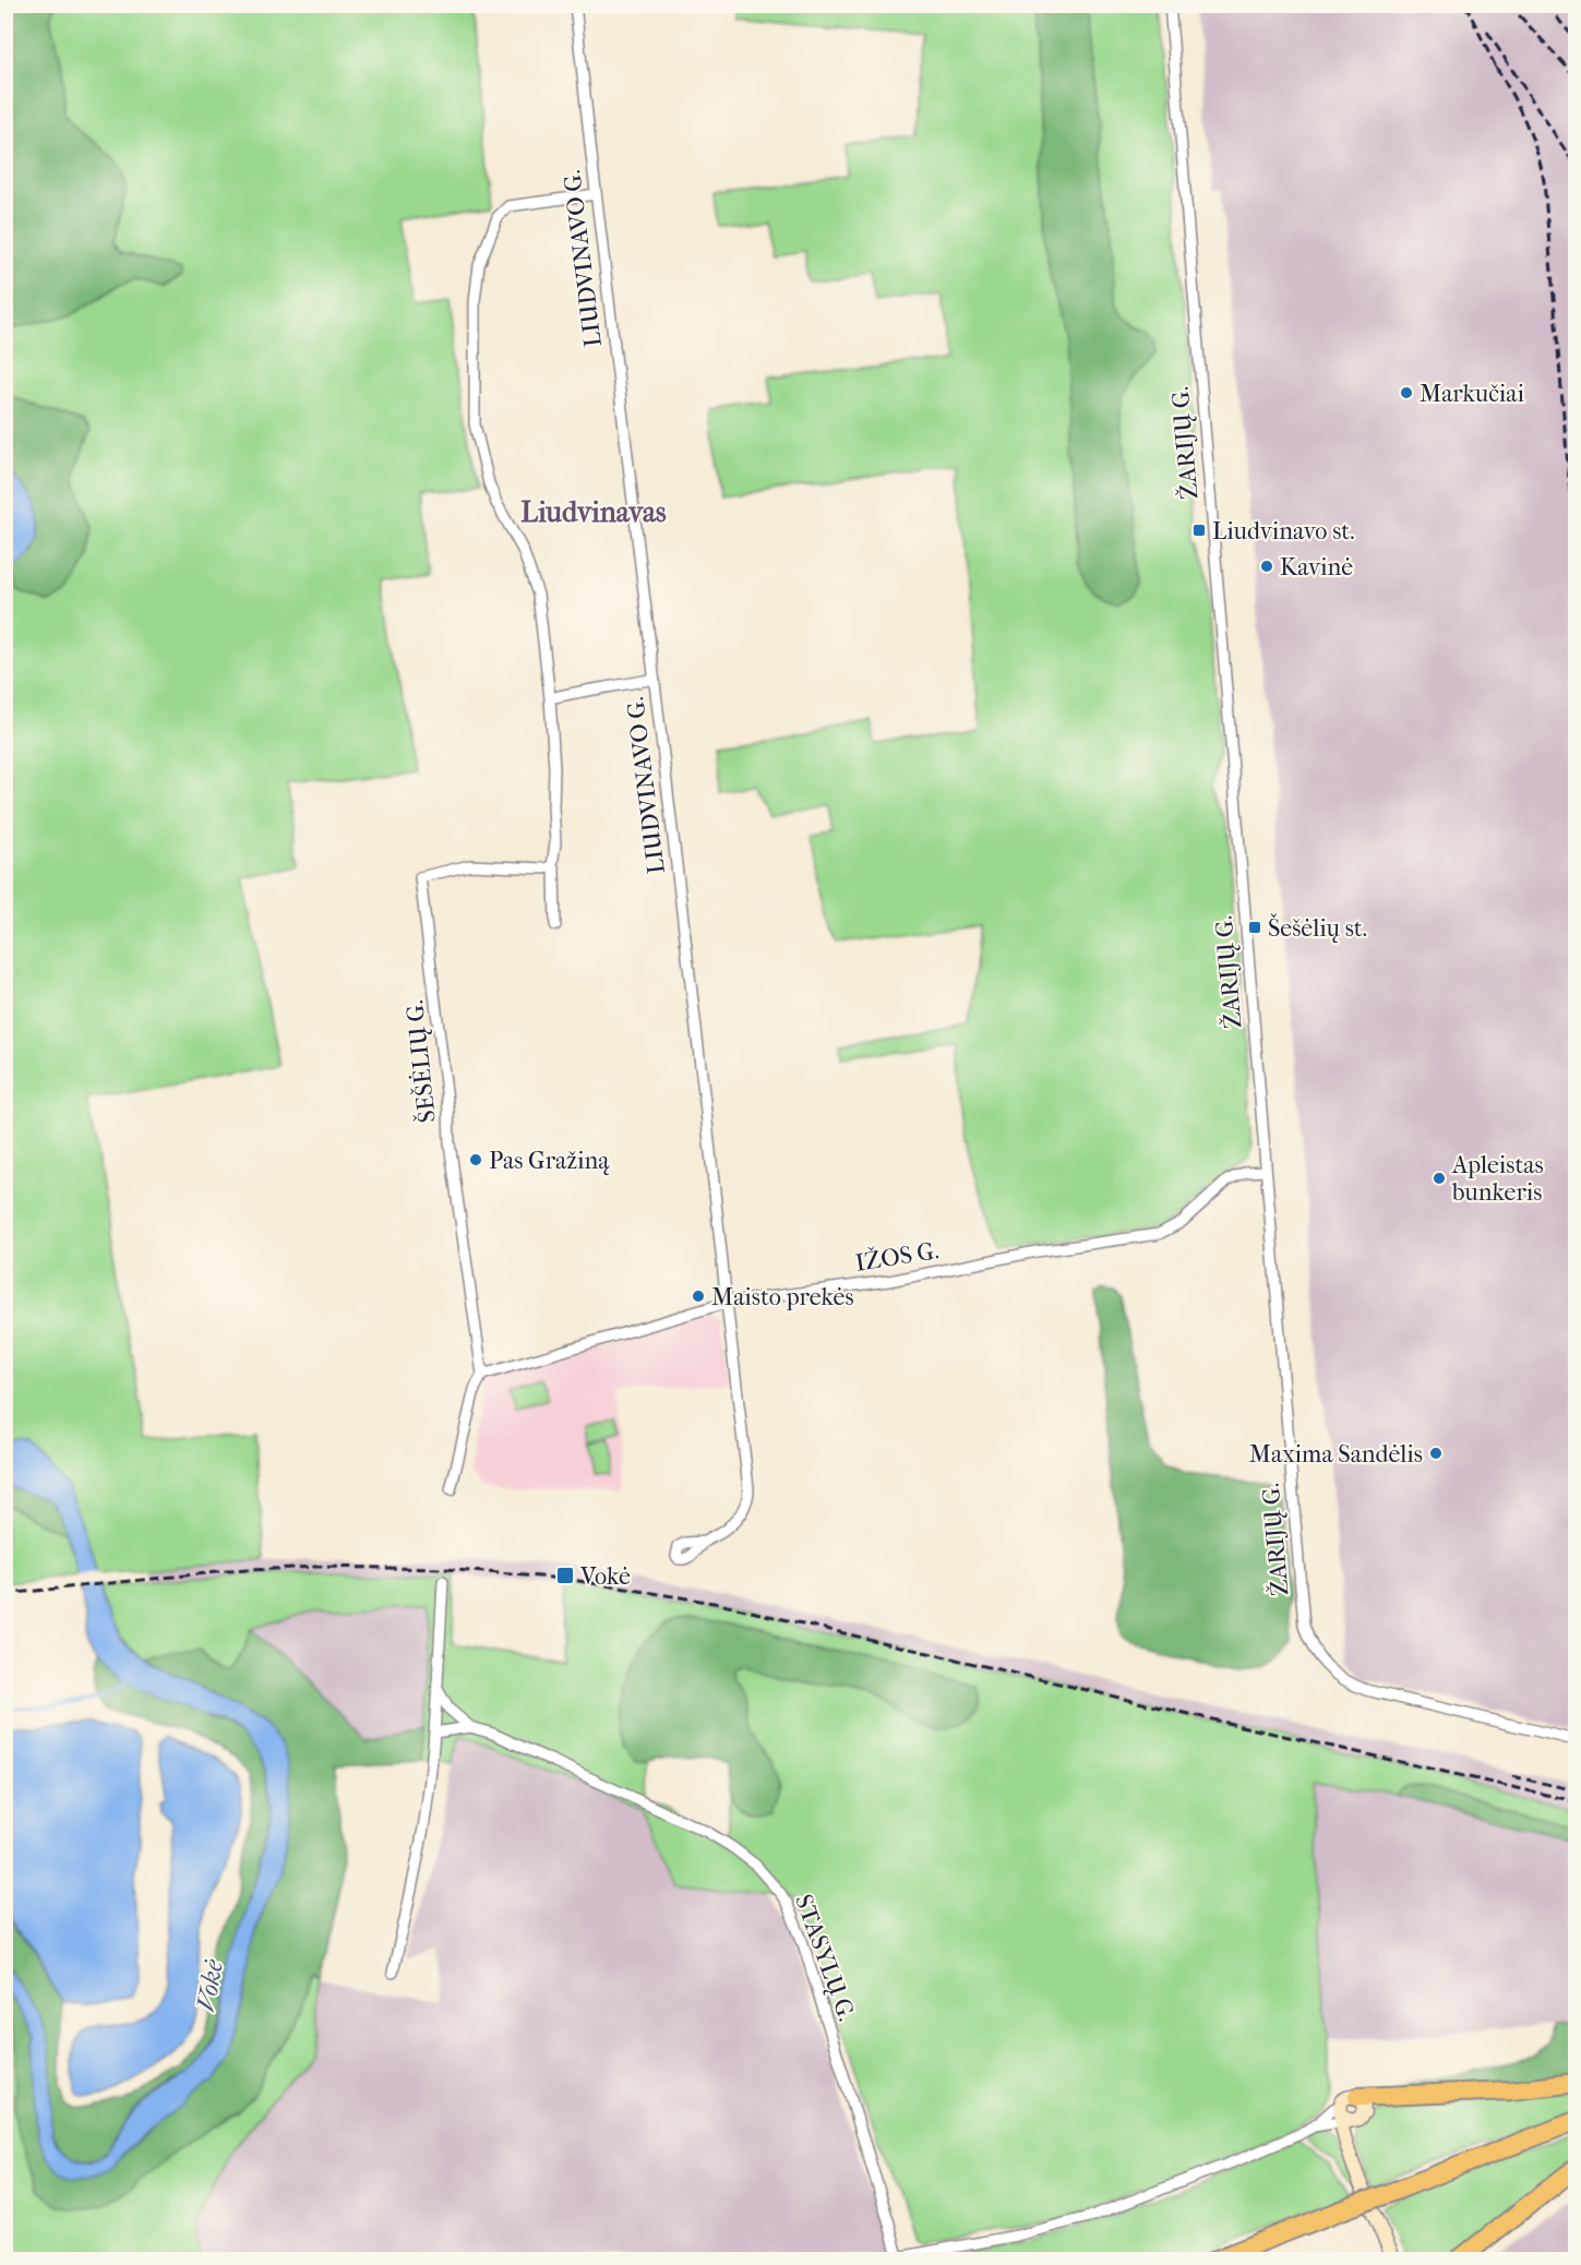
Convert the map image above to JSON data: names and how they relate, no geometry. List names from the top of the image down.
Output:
{
  "streets": {
    "street": [
      "LIUDVINAVO G.",
      "ŽARIJŲ G.",
      "ŠEŠĖLIŲ G.",
      "IŽOS G.",
      "STASYLŲ G."
    ]
  },
  "crossings": [
    ["LIUDVINAVO G.", "IŽOS G."],
    ["ŽARIJŲ G.", "IŽOS G."],
    ["ŠEŠĖLIŲ G.", "IŽOS G."]
  ],
  "districts": ["Liudvinavas"],
  "water": ["Vokė"],
  "places": {
    "other": [
      "Markučiai",
      "Kavinė",
      "Pas Gražiną",
      "Apleistas bunkeris",
      "Maisto prekės",
      "Maxima Sandėlis"
    ],
    "transit": ["Liudvinavo st.", "Šešėlių st.", "Vokė"]
  }
}
